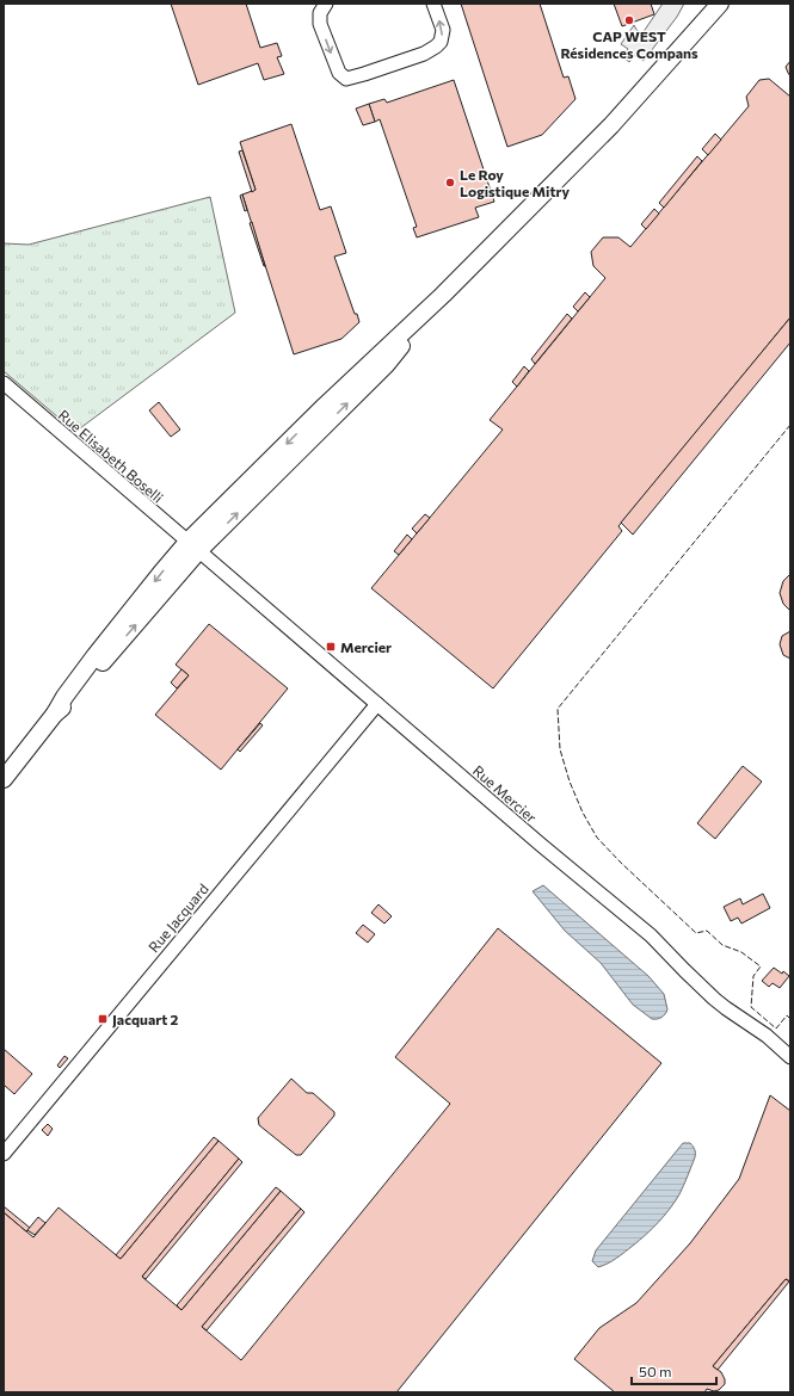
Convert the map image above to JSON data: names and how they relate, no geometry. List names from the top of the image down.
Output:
{
  "streets": {
    "street": ["Rue Elisabeth Boselli", "Rue Mercier", "Rue Jacquard"]
  },
  "crossings": [
    ["Rue Elisabeth Boselli", "Rue Mercier"],
    ["Rue Mercier", "Rue Jacquard"]
  ],
  "places": {
    "other": ["CAP WEST Résidences Compans", "Le Roy Logistique Mitry"],
    "transit": ["Mercier", "Jacquart 2"]
  },
  "scale_bar": "50 m"
}
